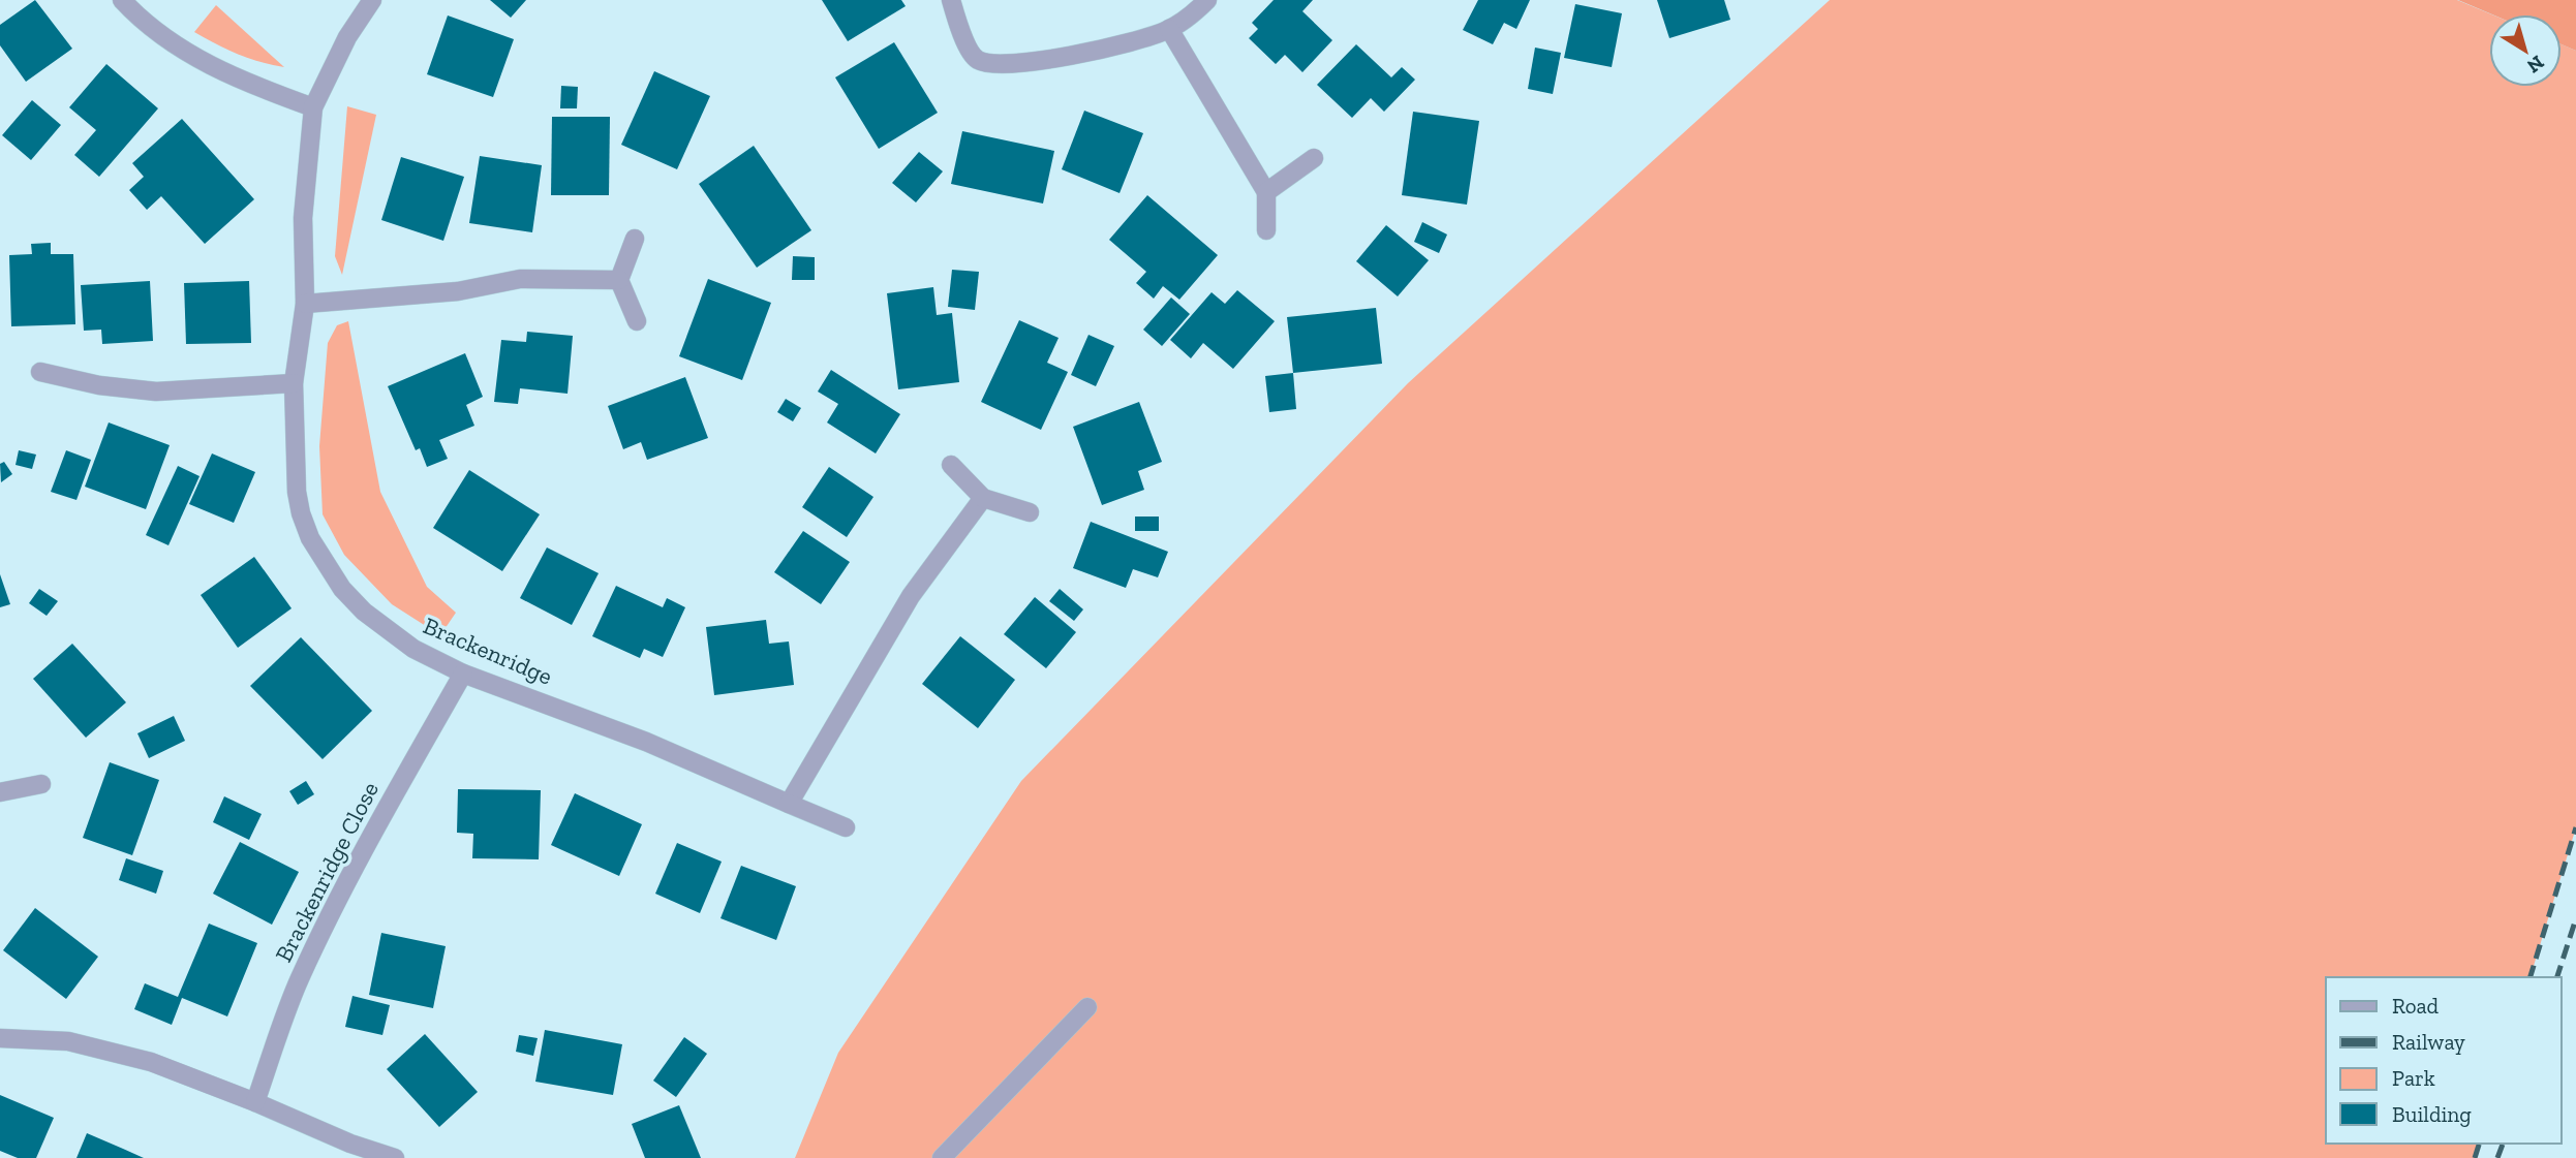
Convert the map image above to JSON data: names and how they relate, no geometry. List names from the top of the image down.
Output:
{
  "streets": {
    "street": ["Brackenridge", "Brackenridge Close"]
  },
  "crossings": [
    ["Brackenridge", "Brackenridge Close"]
  ],
  "legend": [
    "Road",
    "Railway",
    "Park",
    "Building"
  ],
  "north": "bottom right"
}
